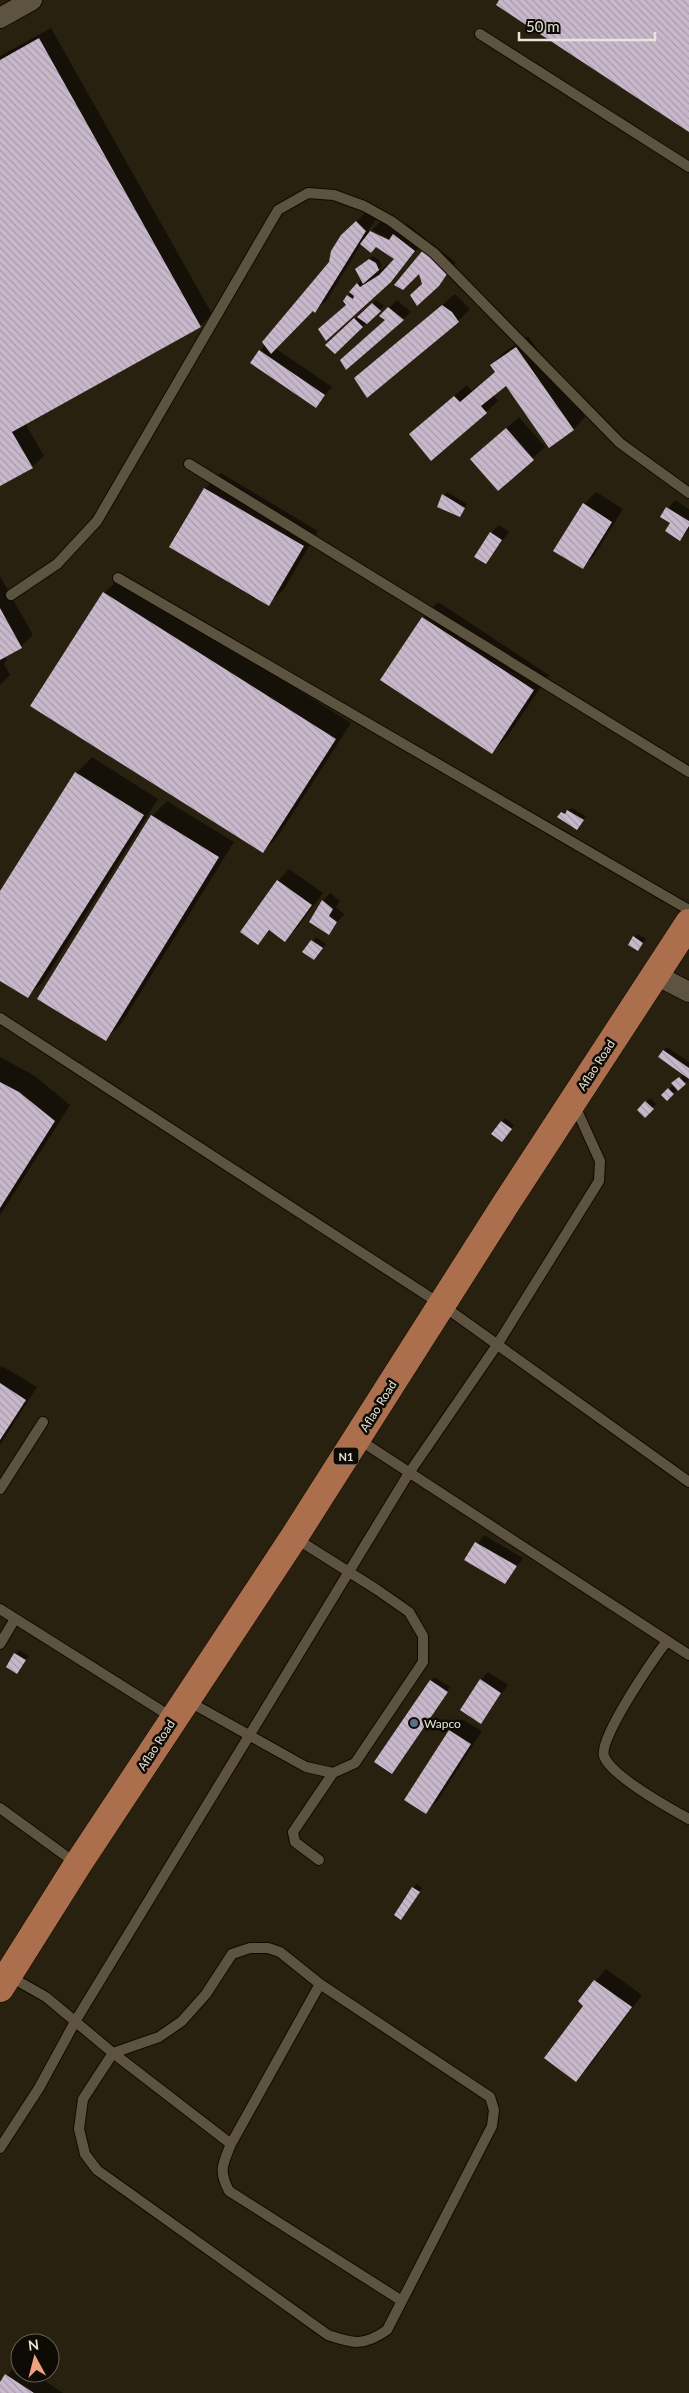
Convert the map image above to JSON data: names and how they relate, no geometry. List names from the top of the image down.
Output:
{
  "streets": {
    "highway": ["Aflao Road", "N1"]
  },
  "places": ["Wapco"],
  "scale_bar": "50 m",
  "north": "top"
}
